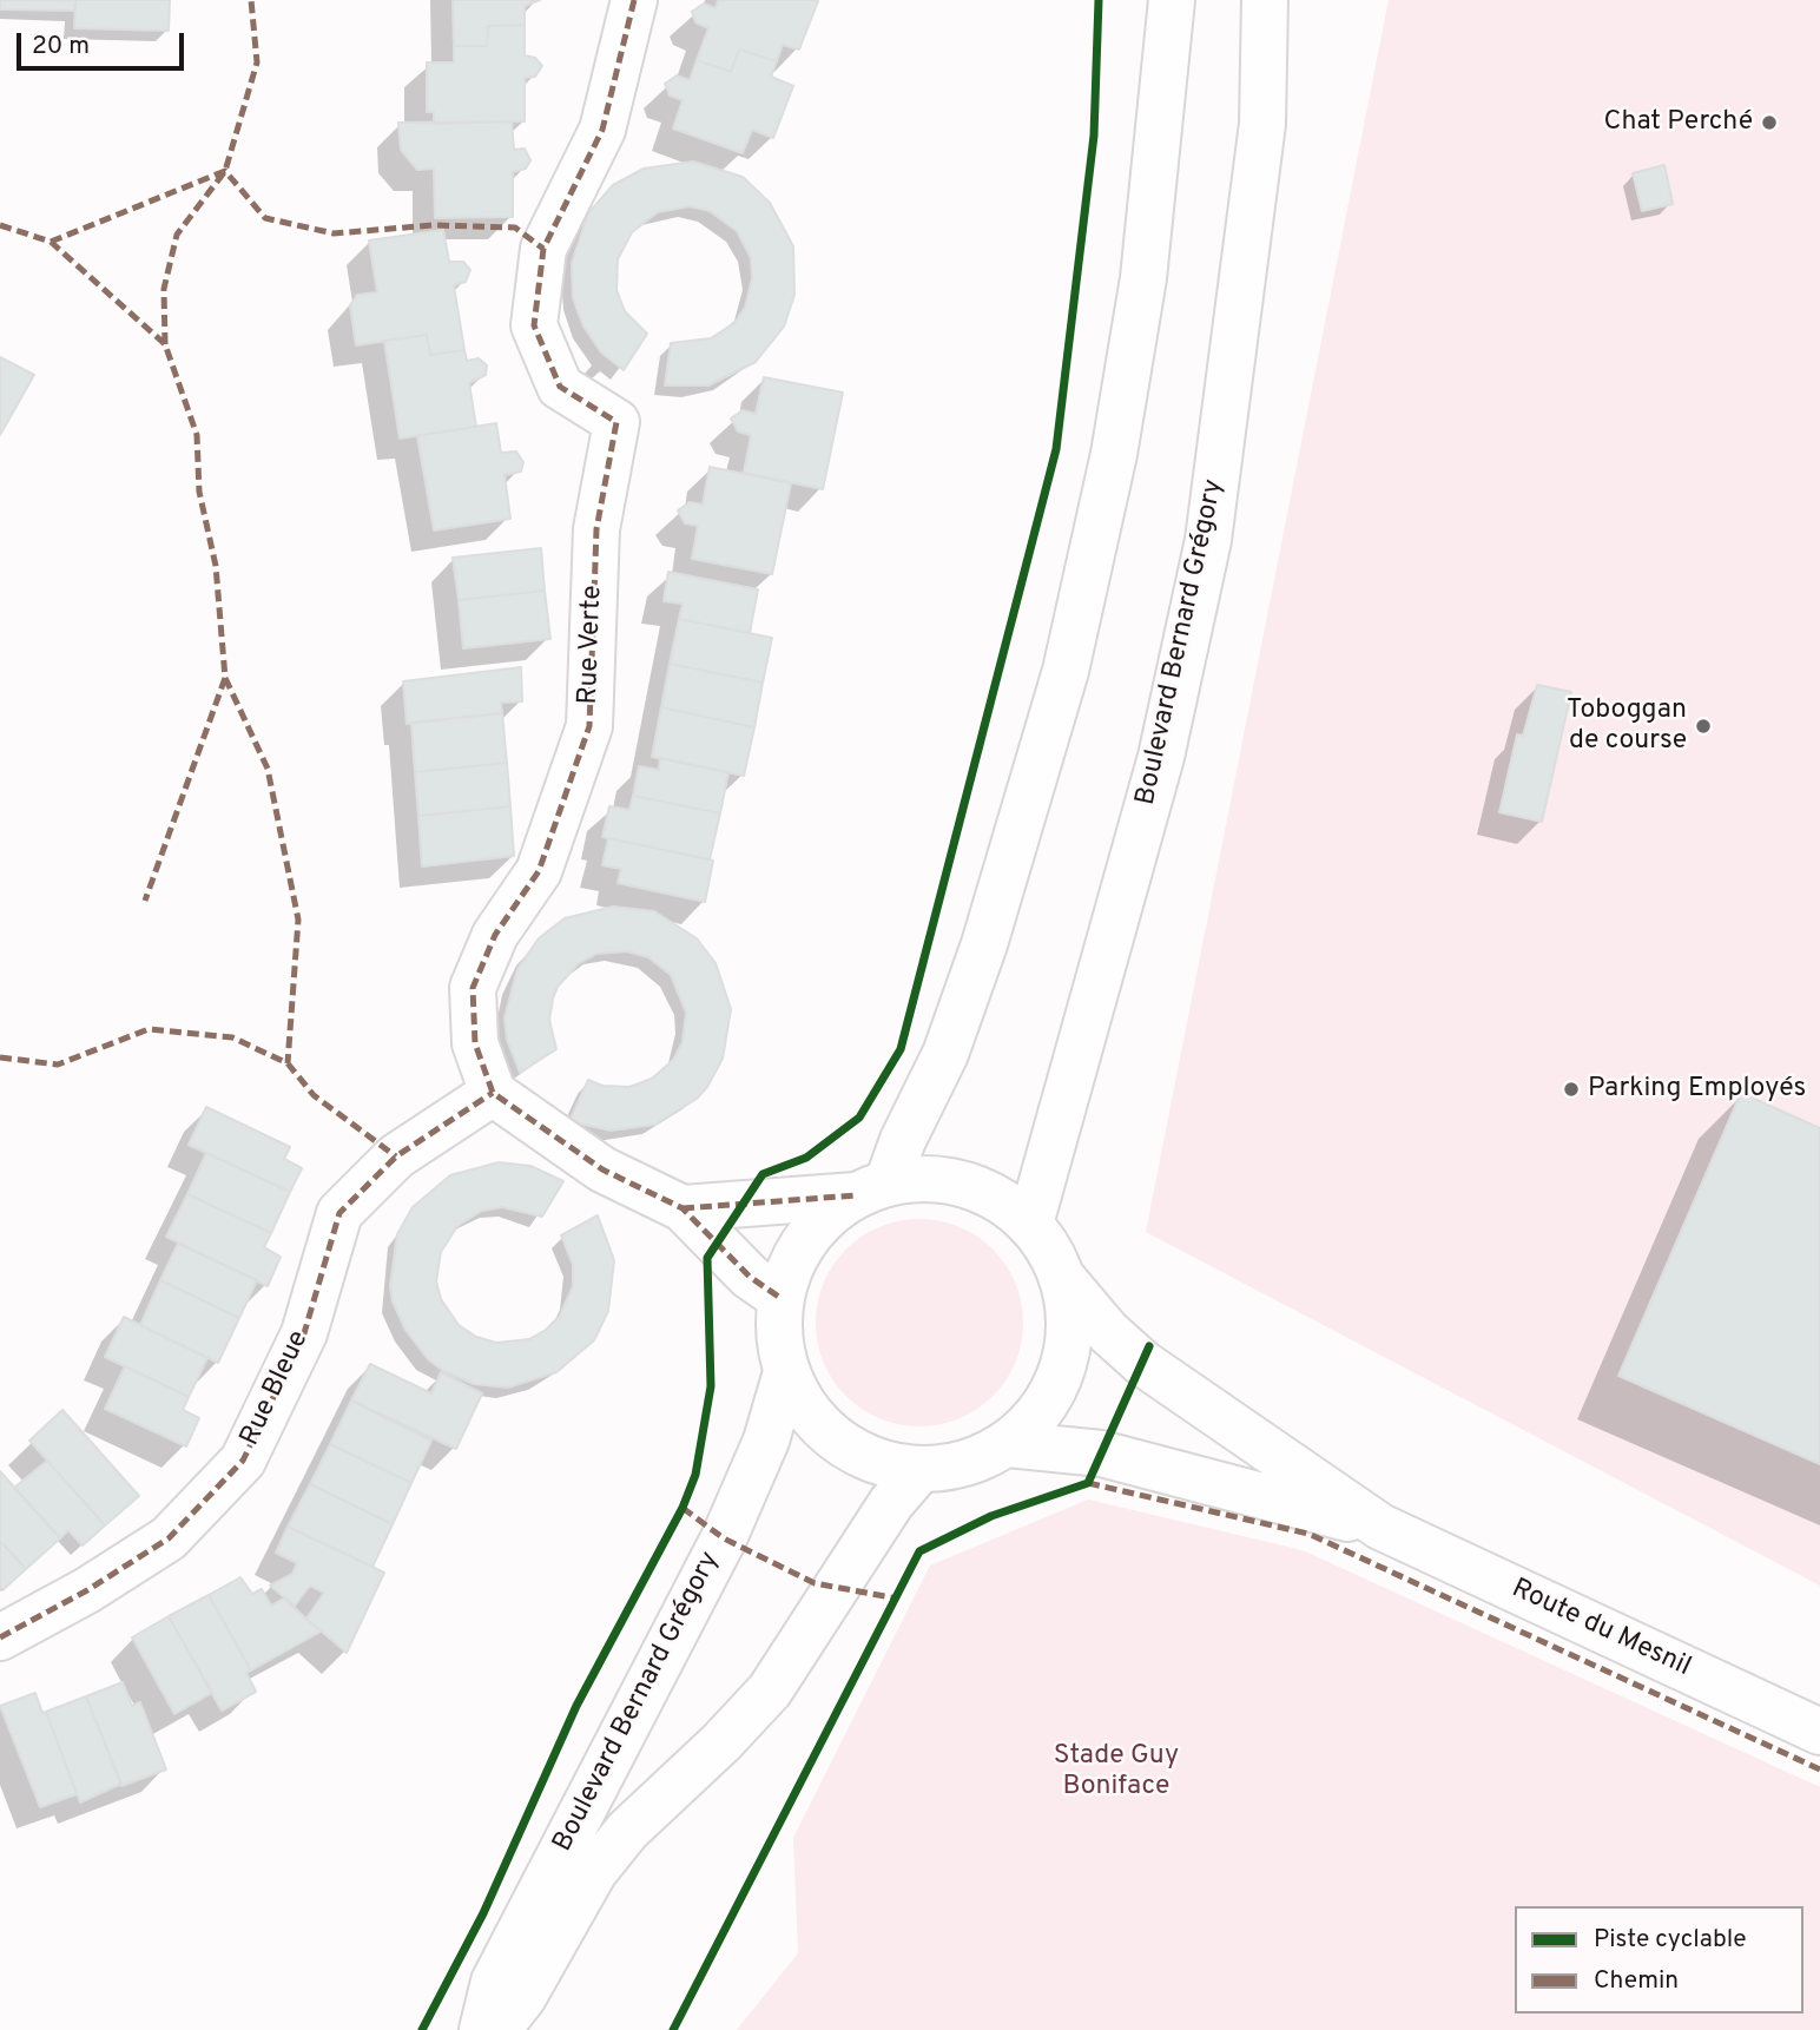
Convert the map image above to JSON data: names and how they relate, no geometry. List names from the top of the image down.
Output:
{
  "streets": {
    "street": [
      "Boulevard Bernard Grégory",
      "Rue Verte",
      "Rue Bleue",
      "Route du Mesnil"
    ]
  },
  "crossings": [
    ["Boulevard Bernard Grégory", "Route du Mesnil"],
    ["Rue Verte", "Rue Bleue"]
  ],
  "parks": ["Stade Guy Boniface"],
  "places": ["Chat Perché", "Toboggan de course", "Parking Employés"],
  "legend": ["Piste cyclable", "Chemin"],
  "scale_bar": "20 m"
}
